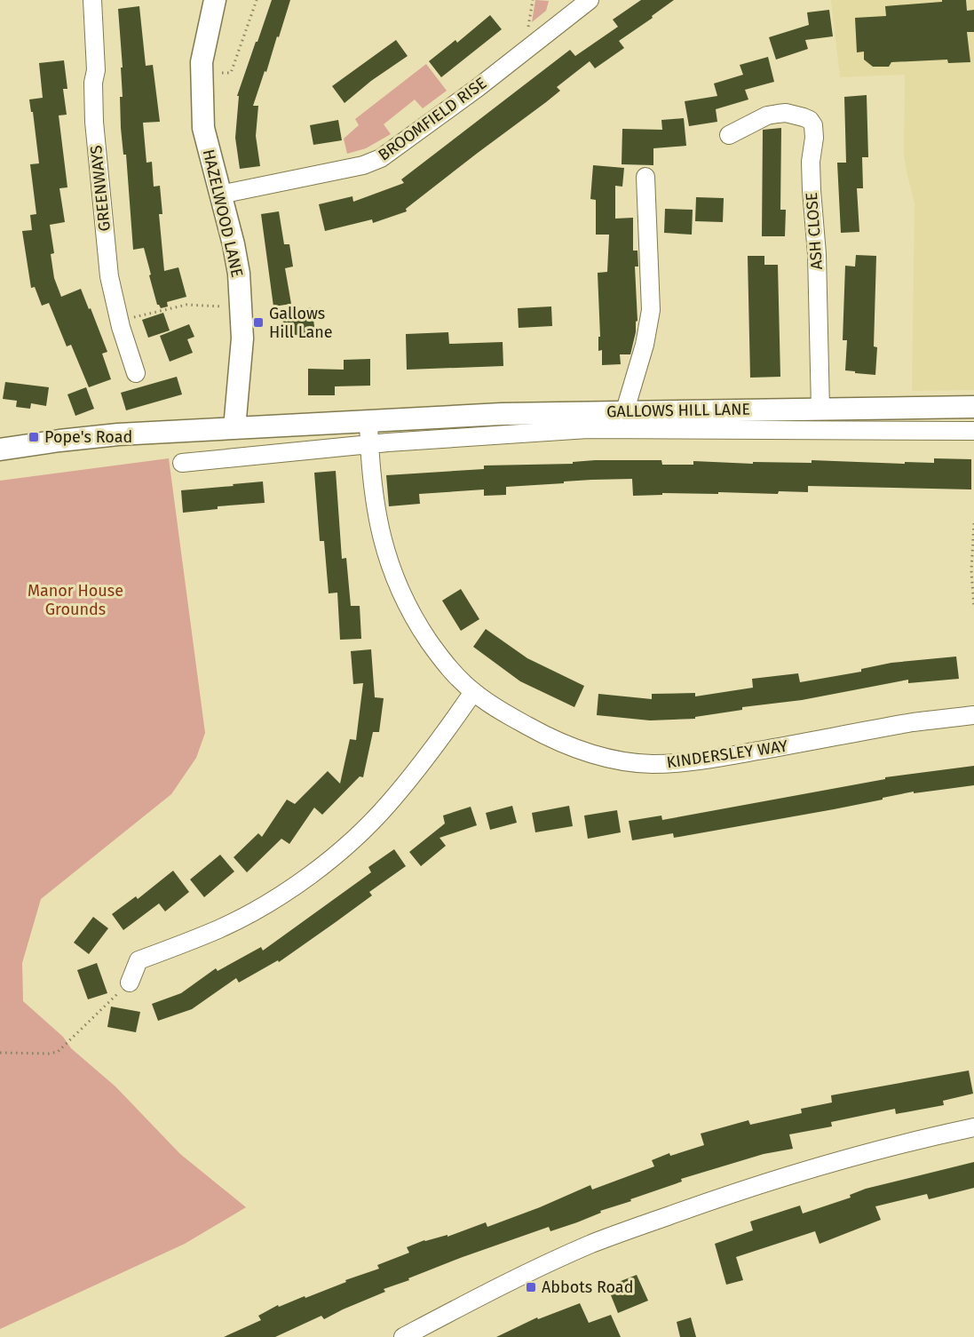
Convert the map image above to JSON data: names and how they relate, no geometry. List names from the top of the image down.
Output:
{
  "streets": {
    "street": [
      "BROOMFIELD RISE",
      "GREENWAYS",
      "HAZELWOOD LANE",
      "ASH CLOSE",
      "GALLOWS HILL LANE",
      "KINDERSLEY WAY"
    ]
  },
  "crossings": [
    ["BROOMFIELD RISE", "HAZELWOOD LANE"],
    ["HAZELWOOD LANE", "GALLOWS HILL LANE"],
    ["ASH CLOSE", "GALLOWS HILL LANE"],
    ["GALLOWS HILL LANE", "KINDERSLEY WAY"]
  ],
  "parks": ["Manor House Grounds"],
  "places": {
    "transit": ["Gallows Hill Lane", "Pope's Road", "Abbots Road"]
  }
}
